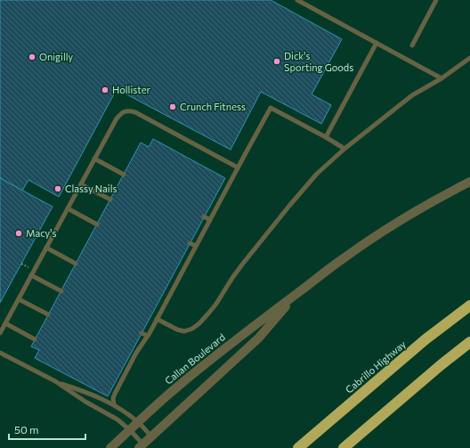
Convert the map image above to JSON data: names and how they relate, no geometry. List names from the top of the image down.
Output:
{
  "streets": {
    "highway": ["Cabrillo Highway"],
    "street": ["Callan Boulevard"]
  },
  "places": [
    "Onigilly",
    "Dick's Sporting Goods",
    "Hollister",
    "Crunch Fitness",
    "Classy Nails",
    "Macy's"
  ],
  "scale_bar": "50 m"
}
